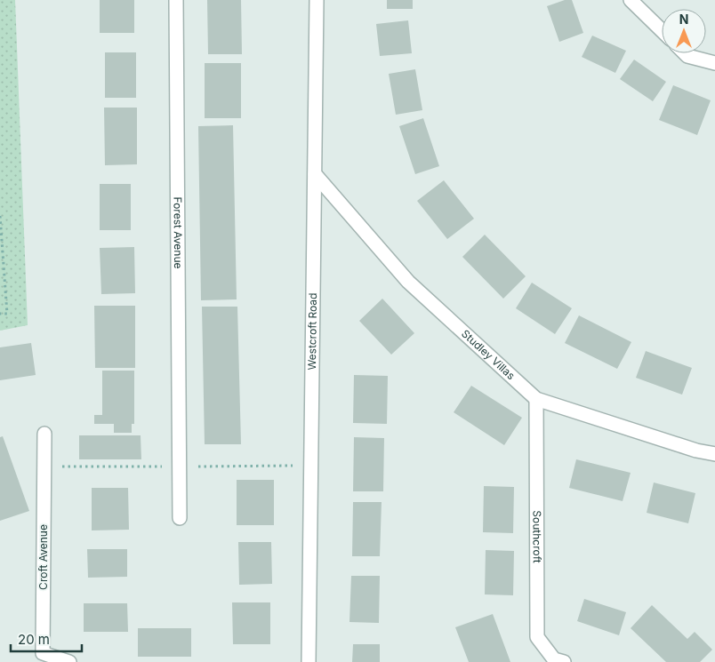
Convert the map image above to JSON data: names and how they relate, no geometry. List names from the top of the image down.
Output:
{
  "streets": {
    "street": [
      "Forest Avenue",
      "Westcroft Road",
      "Studley Villas",
      "Southcroft",
      "Croft Avenue"
    ]
  },
  "crossings": [
    ["Westcroft Road", "Studley Villas"],
    ["Studley Villas", "Southcroft"]
  ],
  "scale_bar": "20 m",
  "north": "top"
}
